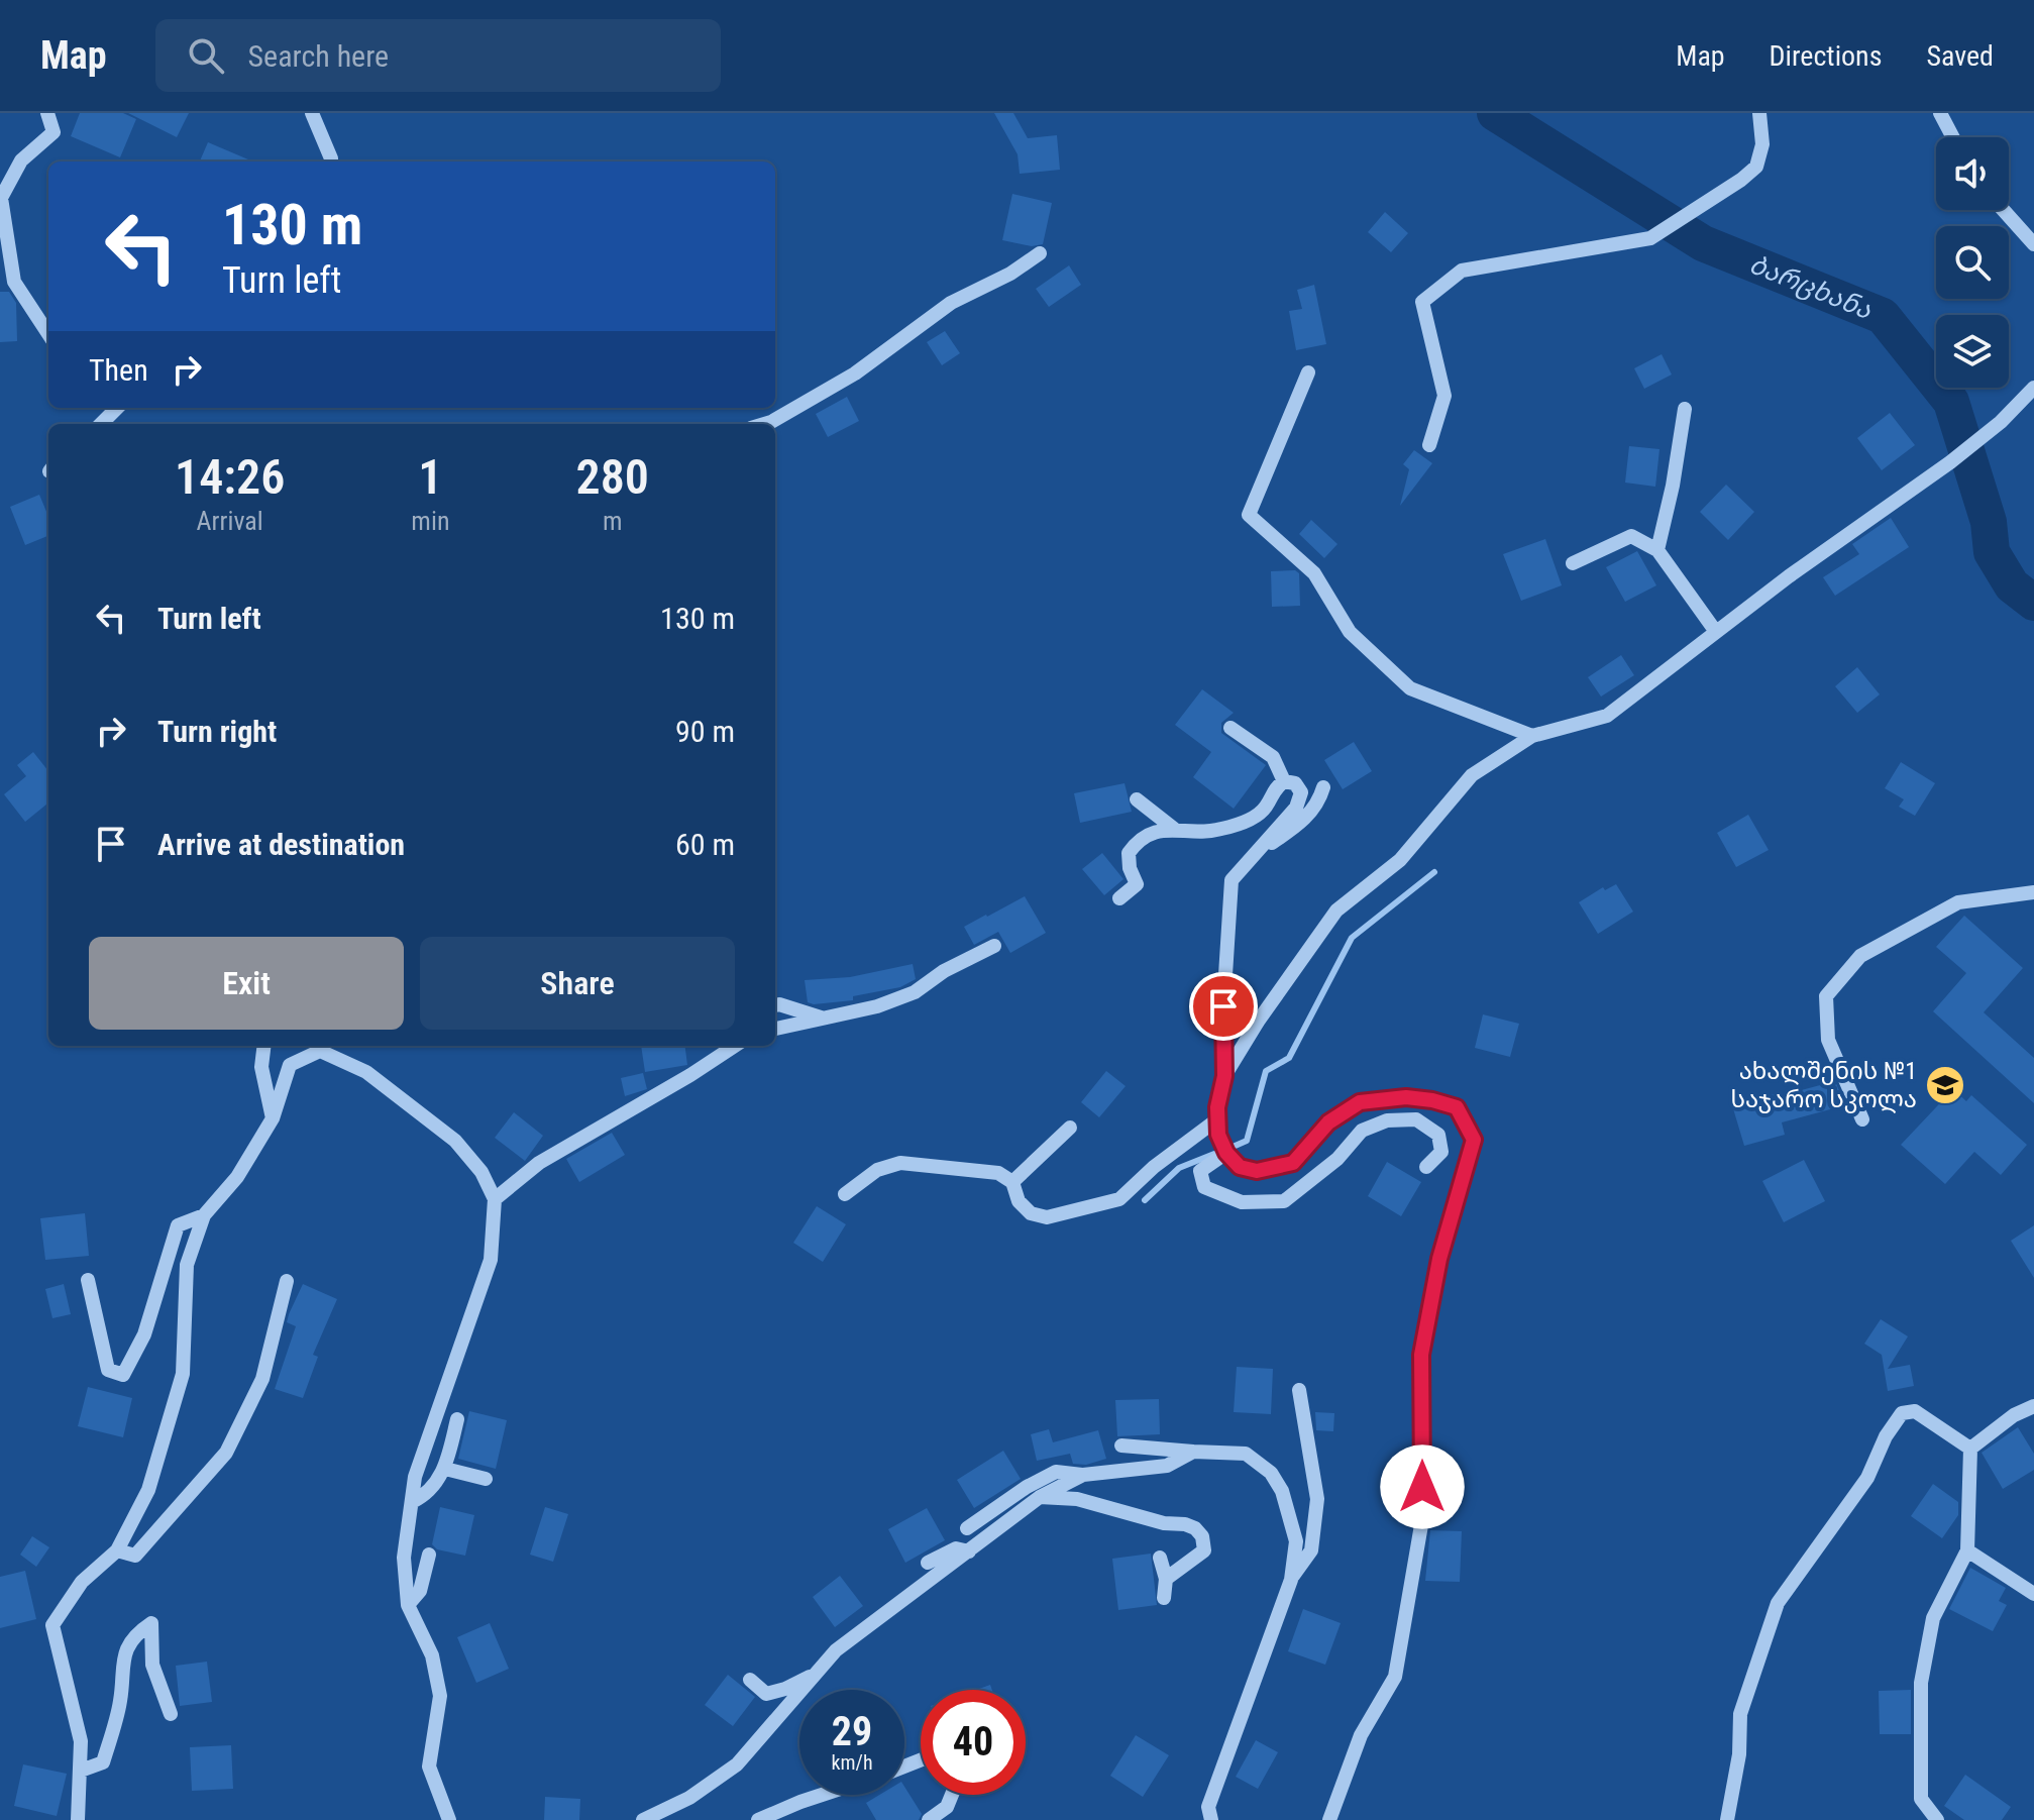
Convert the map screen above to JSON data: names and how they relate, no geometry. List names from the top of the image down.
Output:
{
  "water": ["ბარცხანა"],
  "places": {
    "school or university": ["ახალშენის №1 საჯარო სკოლა"]
  },
  "page": {
    "header": "Map",
    "search": "Search here",
    "nav": ["Map", "Directions", "Saved"],
    "turn": ["130 m", "Turn left"],
    "then": "Then",
    "eta": [
      "14:26",
      "Arrival",
      "1",
      "min",
      "280",
      "m"
    ],
    "list": [
      {
        "name": "Turn left",
        "value": "130 m"
      },
      {
        "name": "Turn right",
        "value": "90 m"
      },
      {
        "name": "Arrive at destination",
        "value": "60 m"
      }
    ],
    "buttons": ["Exit", "Share"],
    "speed": "29 km/h",
    "limit": "40"
  }
}
